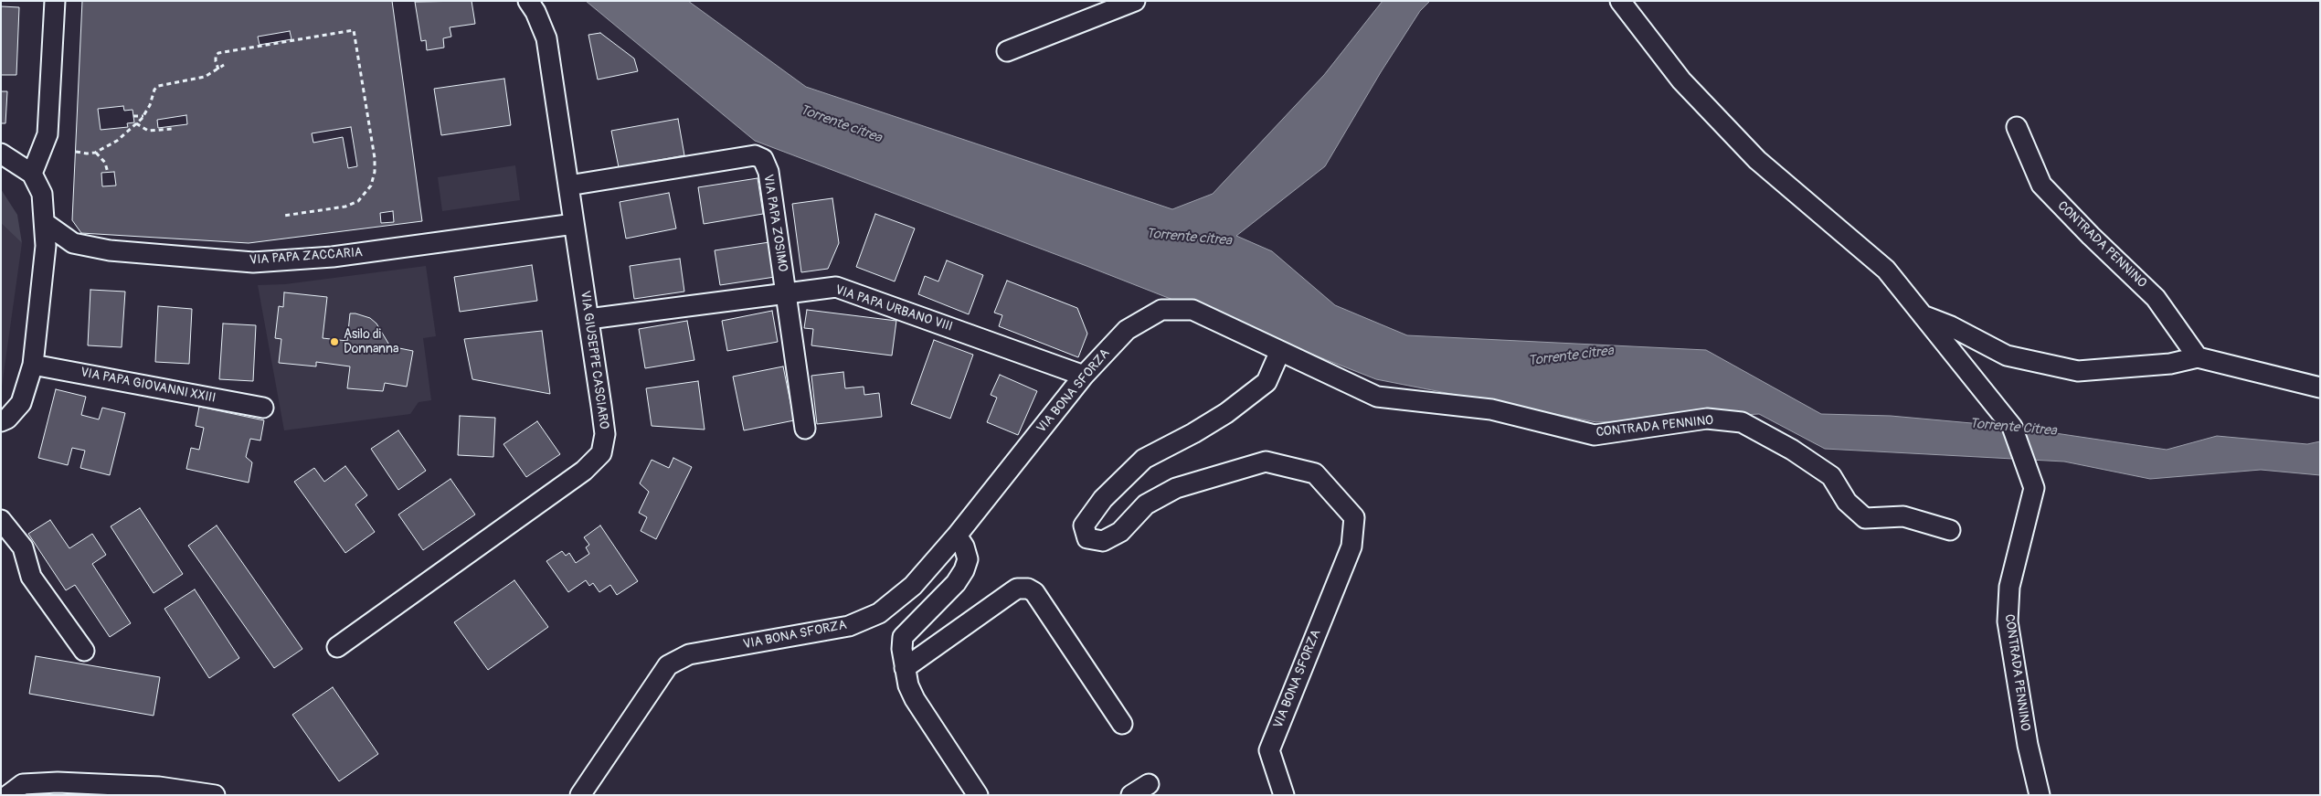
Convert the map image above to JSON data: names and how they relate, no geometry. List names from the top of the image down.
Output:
{
  "streets": {
    "street": [
      "VIA PAPA ZOSIMO",
      "CONTRADA PENNINO",
      "VIA PAPA ZACCARIA",
      "VIA PAPA URBANO VIII",
      "VIA GIUSEPPE CASCIARO",
      "VIA PAPA GIOVANNI XXIII",
      "VIA BONA SFORZA"
    ]
  },
  "crossings": [
    ["VIA PAPA ZOSIMO", "VIA PAPA URBANO VIII"],
    ["VIA PAPA ZOSIMO", "VIA GIUSEPPE CASCIARO"],
    ["CONTRADA PENNINO", "VIA BONA SFORZA"],
    ["VIA PAPA ZACCARIA", "VIA GIUSEPPE CASCIARO"],
    ["VIA PAPA URBANO VIII", "VIA GIUSEPPE CASCIARO"],
    ["VIA PAPA URBANO VIII", "VIA BONA SFORZA"]
  ],
  "water": ["Torrente citrea", "Torrente Citrea"],
  "places": ["Asilo di Donnanna"]
}
